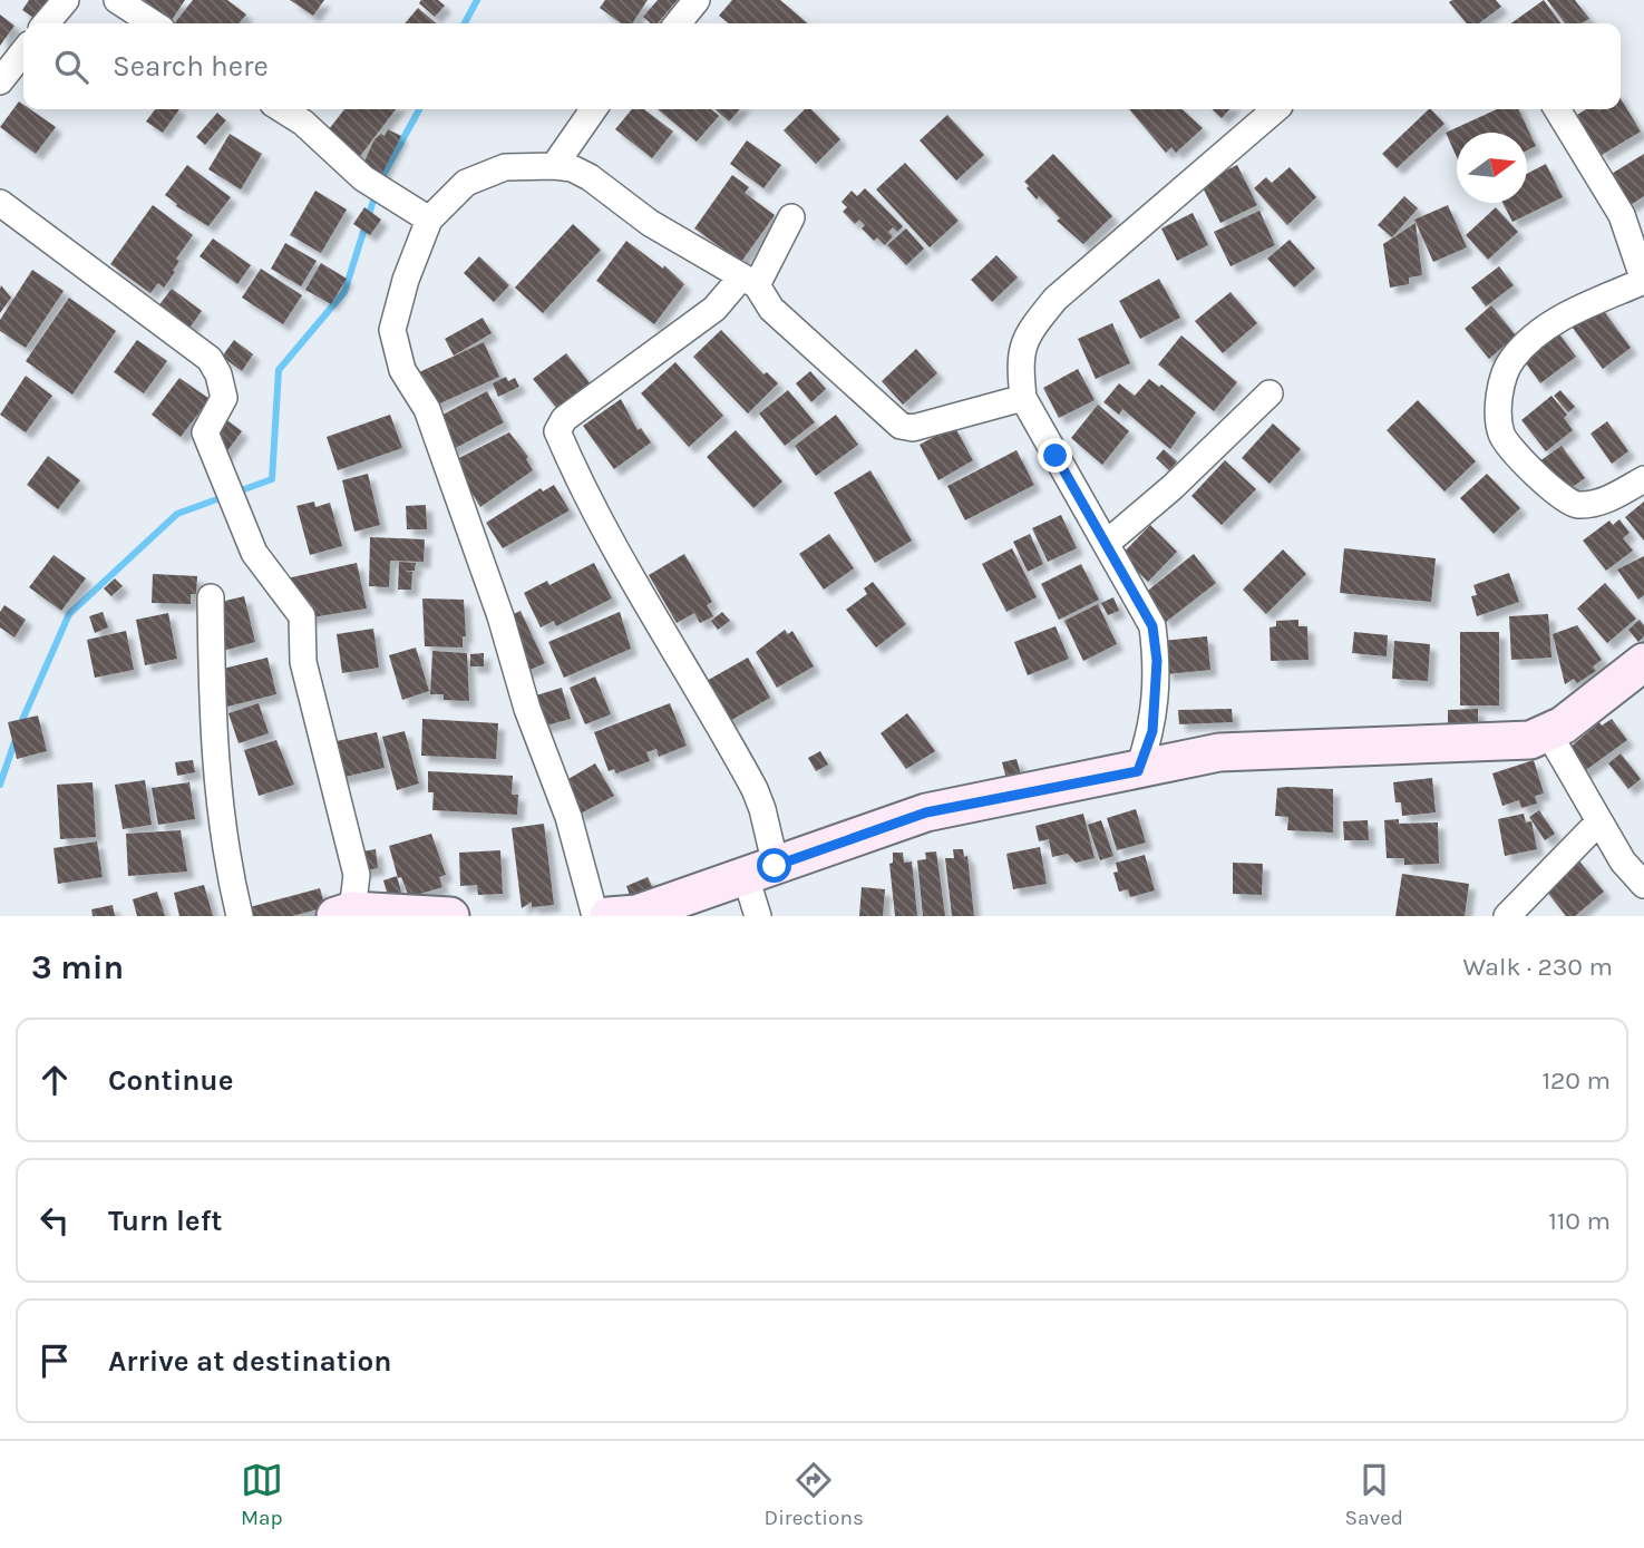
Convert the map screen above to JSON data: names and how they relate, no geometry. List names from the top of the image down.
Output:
{
  "north": "right",
  "page": {
    "search": "Search here",
    "heading": ["3 min", "Walk · 230 m"],
    "list": [
      ["Continue", "120 m"],
      ["Turn left", "110 m"],
      "Arrive at destination"
    ],
    "nav": ["Map", "Directions", "Saved"]
  }
}
